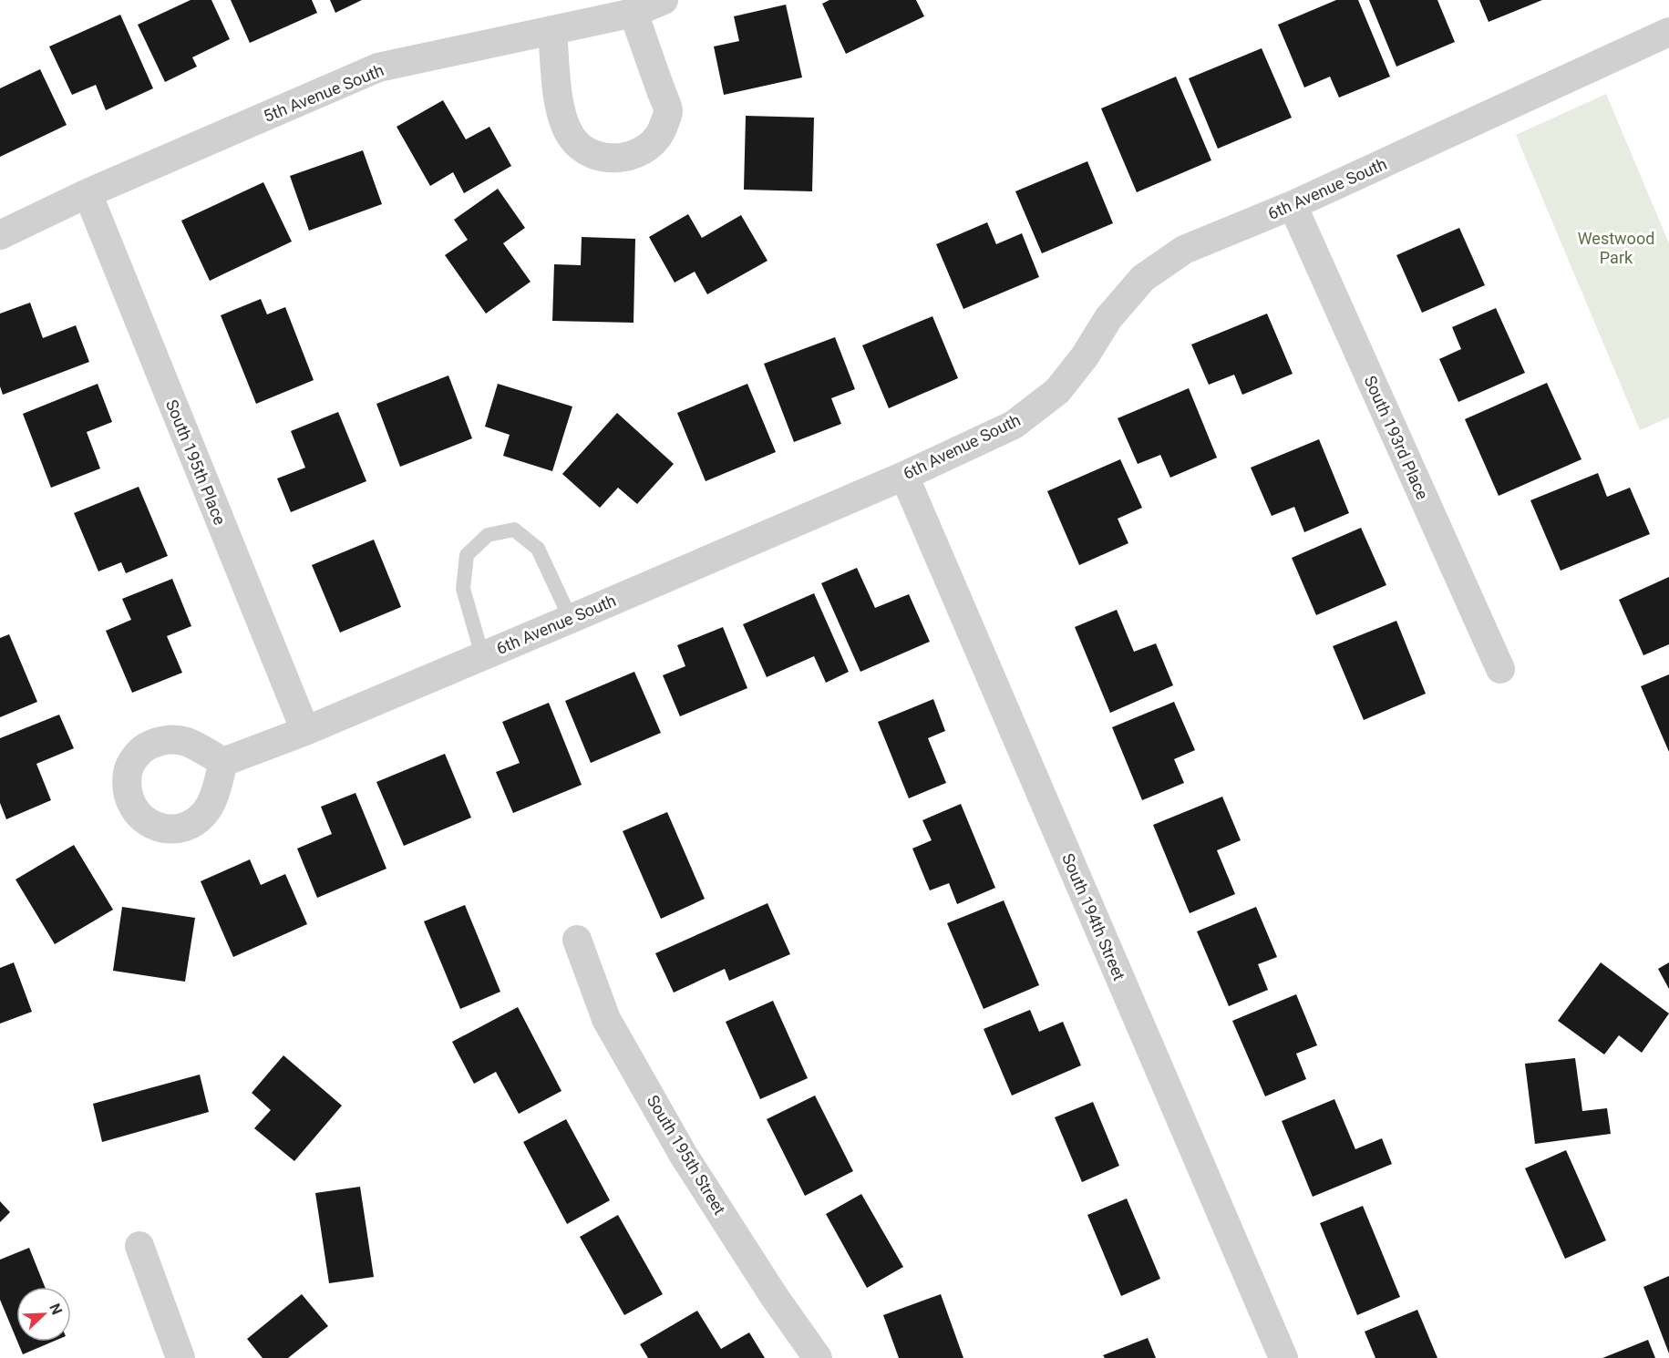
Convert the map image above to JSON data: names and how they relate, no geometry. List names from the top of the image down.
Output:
{
  "streets": {
    "street": [
      "5th Avenue South",
      "6th Avenue South",
      "South 193rd Place",
      "South 195th Place",
      "South 194th Street",
      "South 195th Street"
    ]
  },
  "crossings": [
    ["5th Avenue South", "South 195th Place"],
    ["6th Avenue South", "South 193rd Place"],
    ["6th Avenue South", "South 195th Place"],
    ["6th Avenue South", "South 194th Street"]
  ],
  "parks": ["Westwood Park"],
  "north": "top right"
}
